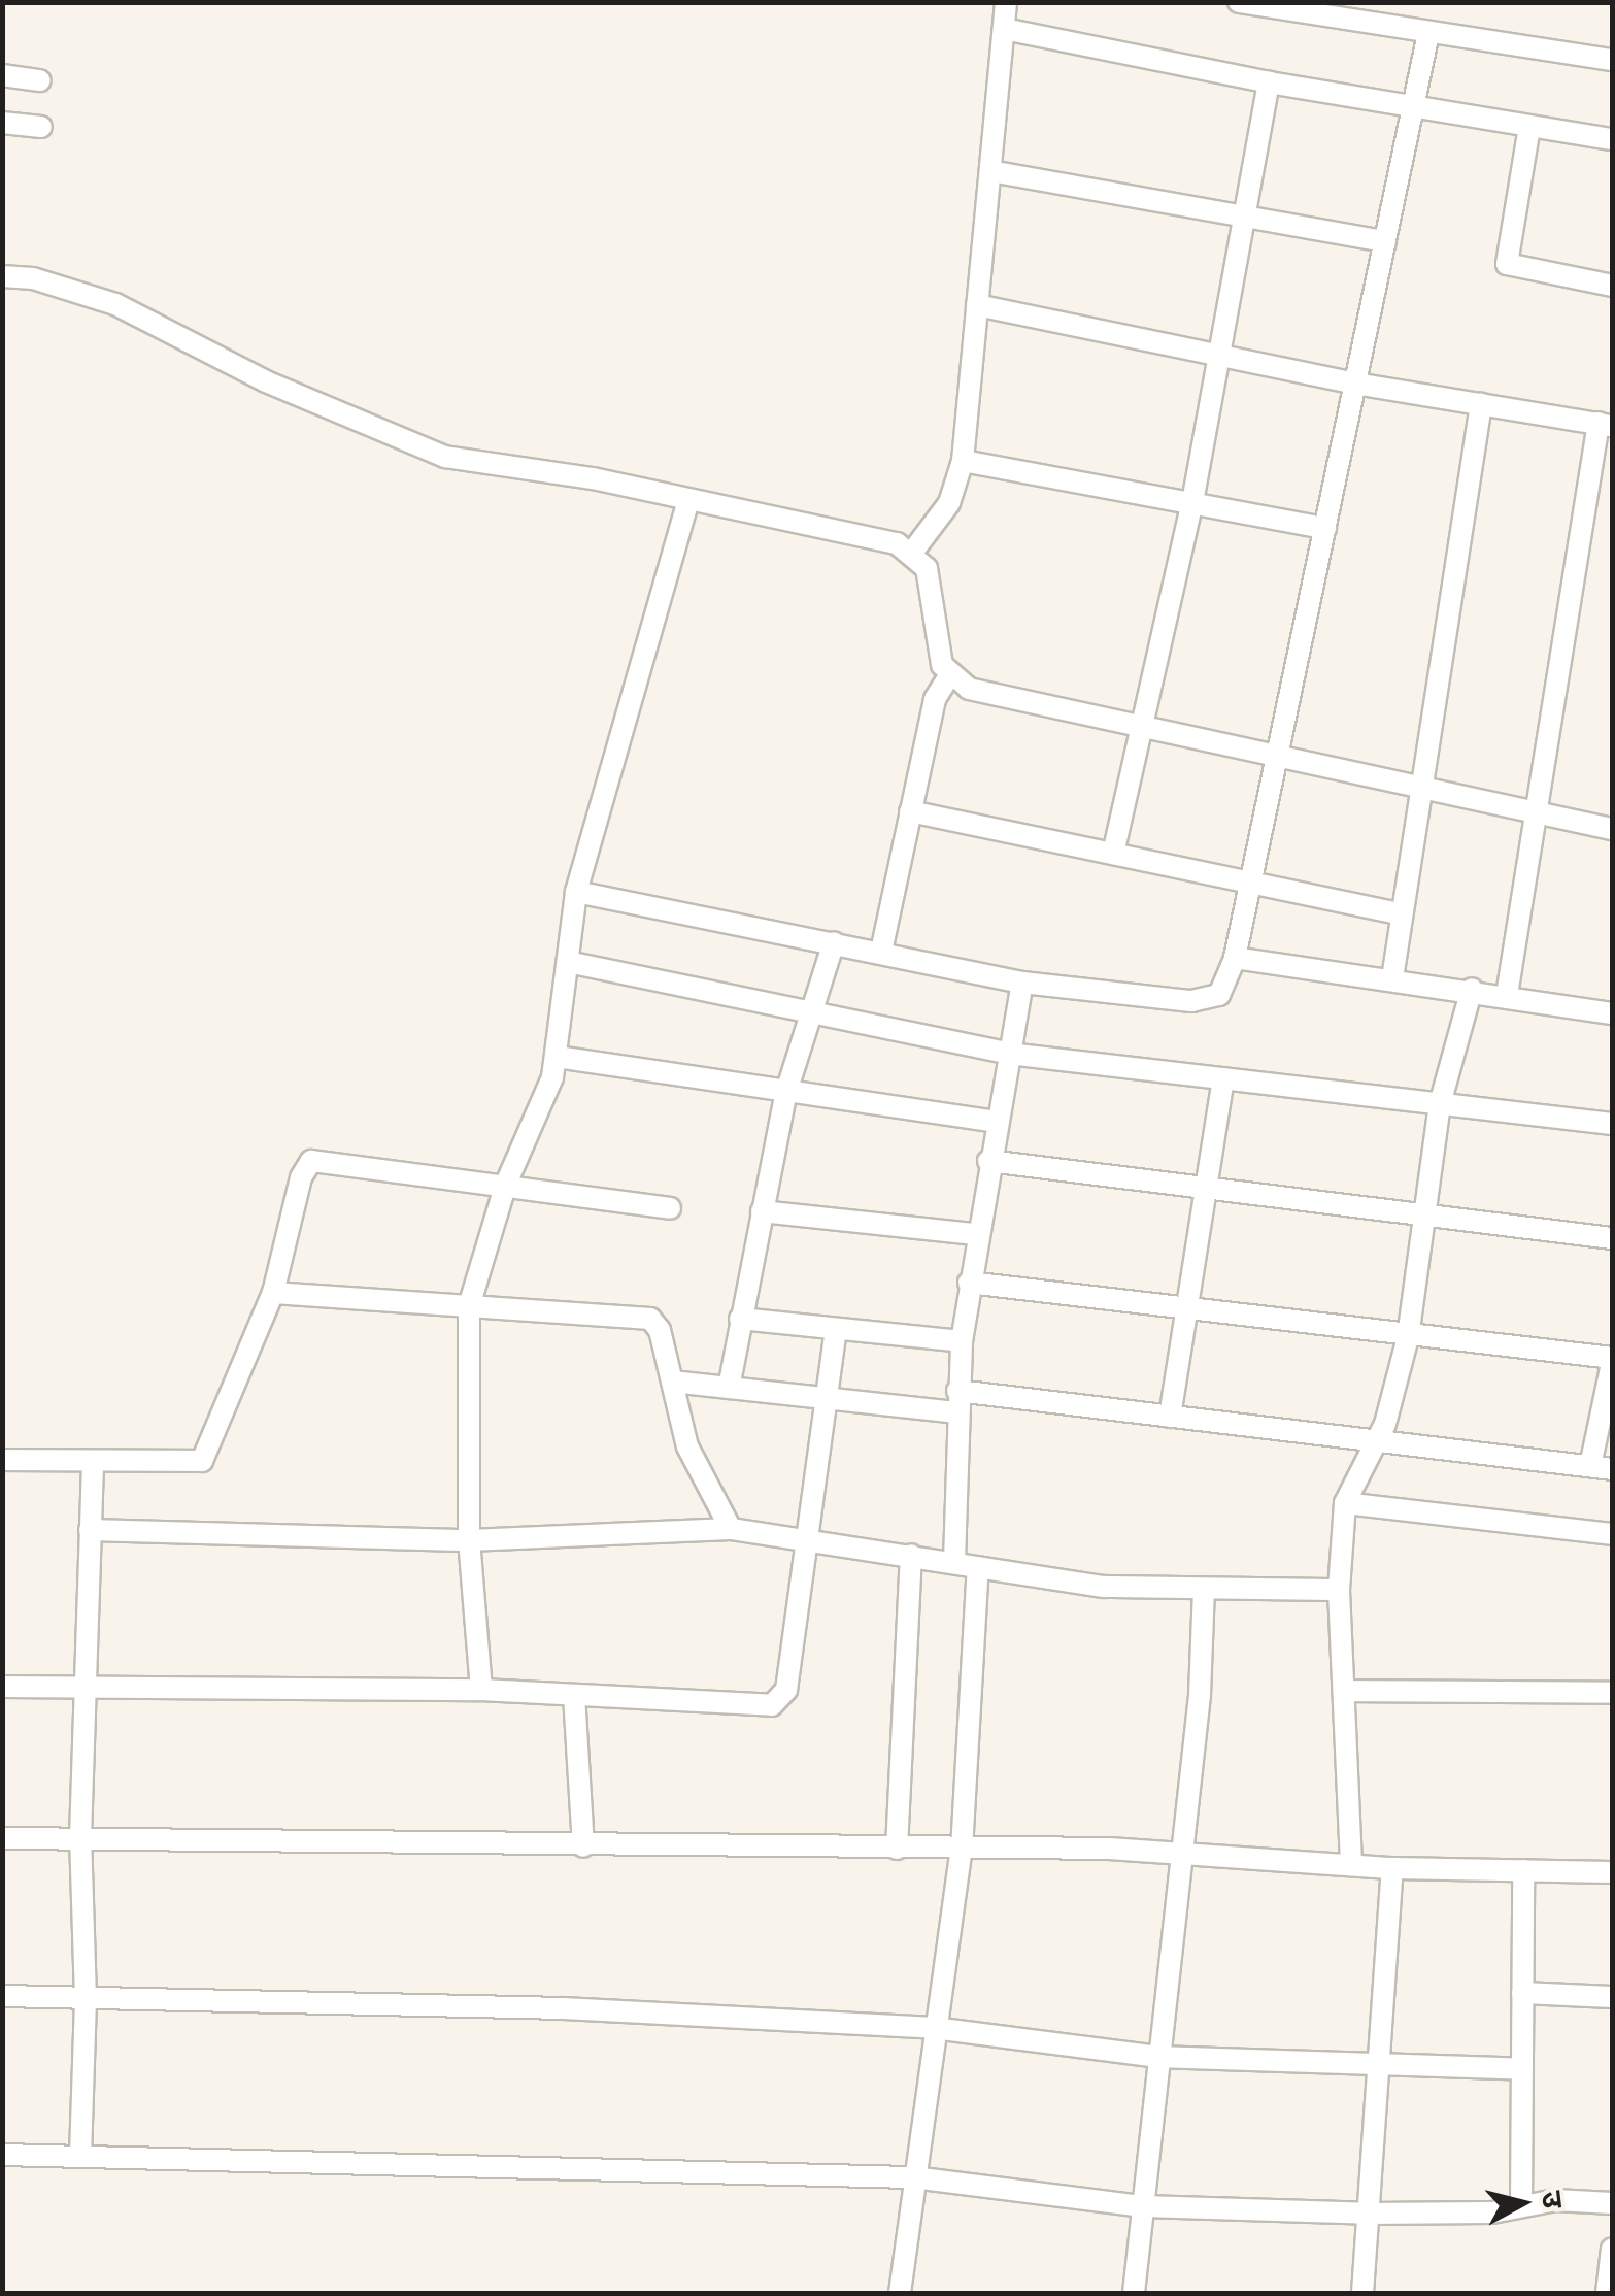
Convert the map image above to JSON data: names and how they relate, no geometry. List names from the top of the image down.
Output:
{
  "north": "right"
}
